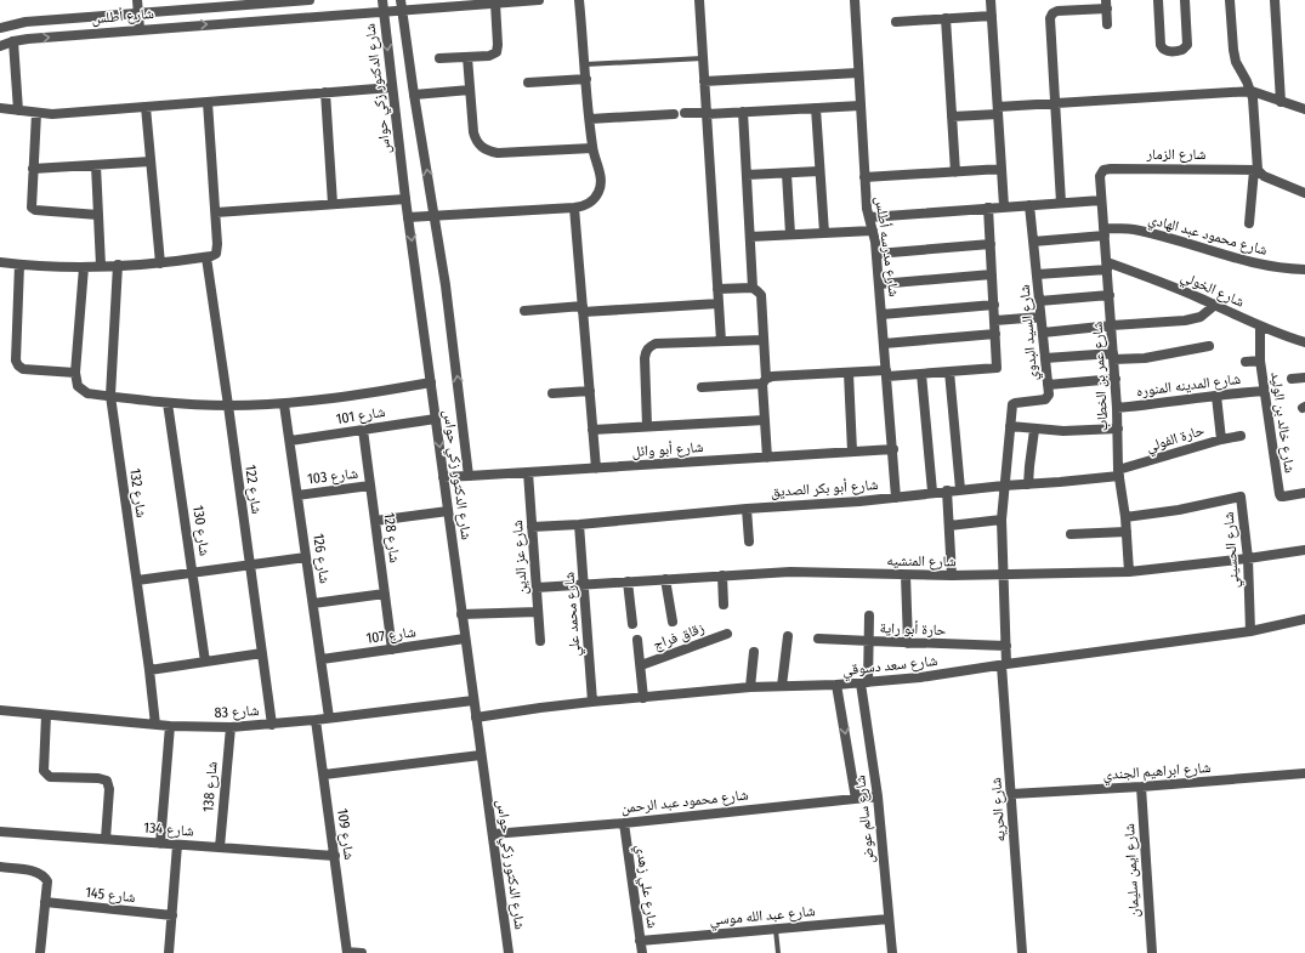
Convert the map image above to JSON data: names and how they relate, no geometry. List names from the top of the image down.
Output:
{
  "streets": {
    "street": [
      "شارع أطلس",
      "شارع الدكتور زكي حواس",
      "شارع الزمار",
      "شارع محمود عبد الهادي",
      "شارع مدرسه أطلس",
      "شارع الخولي",
      "شارع السيد البدوي",
      "شارع عمر بن الخطاب",
      "شارع المدينه المنوره",
      "شارع 101",
      "شارع خالد بن الوليد",
      "حارة الفولي",
      "شارع أبو وائل",
      "شارع 103",
      "شارع أبو بكر الصديق",
      "شارع 122",
      "شارع 132",
      "شارع 130",
      "شارع 128",
      "شارع الحسيني",
      "شارع عز الدين",
      "شارع 126",
      "شارع المنشيه",
      "شارع محمد علي",
      "حارة أبو راية",
      "شارع 107",
      "زقاق فراج",
      "شارع سعد دسوقي",
      "شارع 83",
      "شارع ابراهيم الجندي",
      "شارع 138",
      "شارع محمود عبد الرحمن",
      "شارع الحريه",
      "شارع سالم عوض",
      "شارع 134",
      "شارع 109",
      "شارع ايمن سليمان",
      "شارع علي زهدي",
      "شارع 145",
      "شارع عبد الله موسي"
    ]
  },
  "crossings": [
    ["شارع أطلس", "شارع الدكتور زكي حواس"],
    ["شارع الدكتور زكي حواس", "شارع 101"],
    ["شارع الدكتور زكي حواس", "شارع أبو وائل"],
    ["شارع الدكتور زكي حواس", "شارع 107"],
    ["شارع الدكتور زكي حواس", "شارع سعد دسوقي"],
    ["شارع الدكتور زكي حواس", "شارع 83"],
    ["شارع الدكتور زكي حواس", "شارع محمود عبد الرحمن"],
    ["شارع الزمار", "شارع عمر بن الخطاب"],
    ["شارع محمود عبد الهادي", "شارع السيد البدوي"],
    ["شارع محمود عبد الهادي", "شارع عمر بن الخطاب"],
    ["شارع مدرسه أطلس", "شارع أبو وائل"],
    ["شارع مدرسه أطلس", "شارع أبو بكر الصديق"],
    ["شارع الخولي", "شارع عمر بن الخطاب"],
    ["شارع الخولي", "شارع خالد بن الوليد"],
    ["شارع السيد البدوي", "شارع أبو بكر الصديق"],
    ["شارع السيد البدوي", "شارع الحريه"],
    ["شارع عمر بن الخطاب", "شارع المدينه المنوره"],
    ["شارع عمر بن الخطاب", "حارة الفولي"],
    ["شارع عمر بن الخطاب", "شارع أبو بكر الصديق"],
    ["شارع عمر بن الخطاب", "شارع الحسيني"],
    ["شارع عمر بن الخطاب", "شارع المنشيه"],
    ["شارع المدينه المنوره", "شارع خالد بن الوليد"],
    ["شارع 101", "شارع 128"],
    ["شارع 101", "شارع 126"],
    ["حارة الفولي", "شارع أبو بكر الصديق"],
    ["شارع أبو وائل", "شارع عز الدين"],
    ["شارع 103", "شارع 128"],
    ["شارع 103", "شارع 126"],
    ["شارع أبو بكر الصديق", "شارع عز الدين"],
    ["شارع أبو بكر الصديق", "شارع محمد علي"],
    ["شارع أبو بكر الصديق", "شارع الحريه"],
    ["شارع 122", "شارع 83"],
    ["شارع 132", "شارع 83"],
    ["شارع 128", "شارع 107"],
    ["شارع الحسيني", "شارع المنشيه"],
    ["شارع الحسيني", "شارع سعد دسوقي"],
    ["شارع عز الدين", "شارع المنشيه"],
    ["شارع 126", "شارع 107"],
    ["شارع 126", "شارع 83"],
    ["شارع المنشيه", "شارع محمد علي"],
    ["شارع المنشيه", "شارع الحريه"],
    ["شارع محمد علي", "شارع سعد دسوقي"],
    ["حارة أبو راية", "شارع الحريه"],
    ["حارة أبو راية", "شارع سالم عوض"],
    ["شارع سعد دسوقي", "شارع الحريه"],
    ["شارع سعد دسوقي", "شارع سالم عوض"],
    ["شارع 83", "شارع 138"],
    ["شارع 83", "شارع 109"],
    ["شارع ابراهيم الجندي", "شارع الحريه"],
    ["شارع ابراهيم الجندي", "شارع ايمن سليمان"],
    ["شارع 138", "شارع 134"],
    ["شارع محمود عبد الرحمن", "شارع سالم عوض"],
    ["شارع محمود عبد الرحمن", "شارع علي زهدي"],
    ["شارع سالم عوض", "شارع عبد الله موسي"],
    ["شارع 134", "شارع 109"],
    ["شارع علي زهدي", "شارع عبد الله موسي"]
  ]
}
